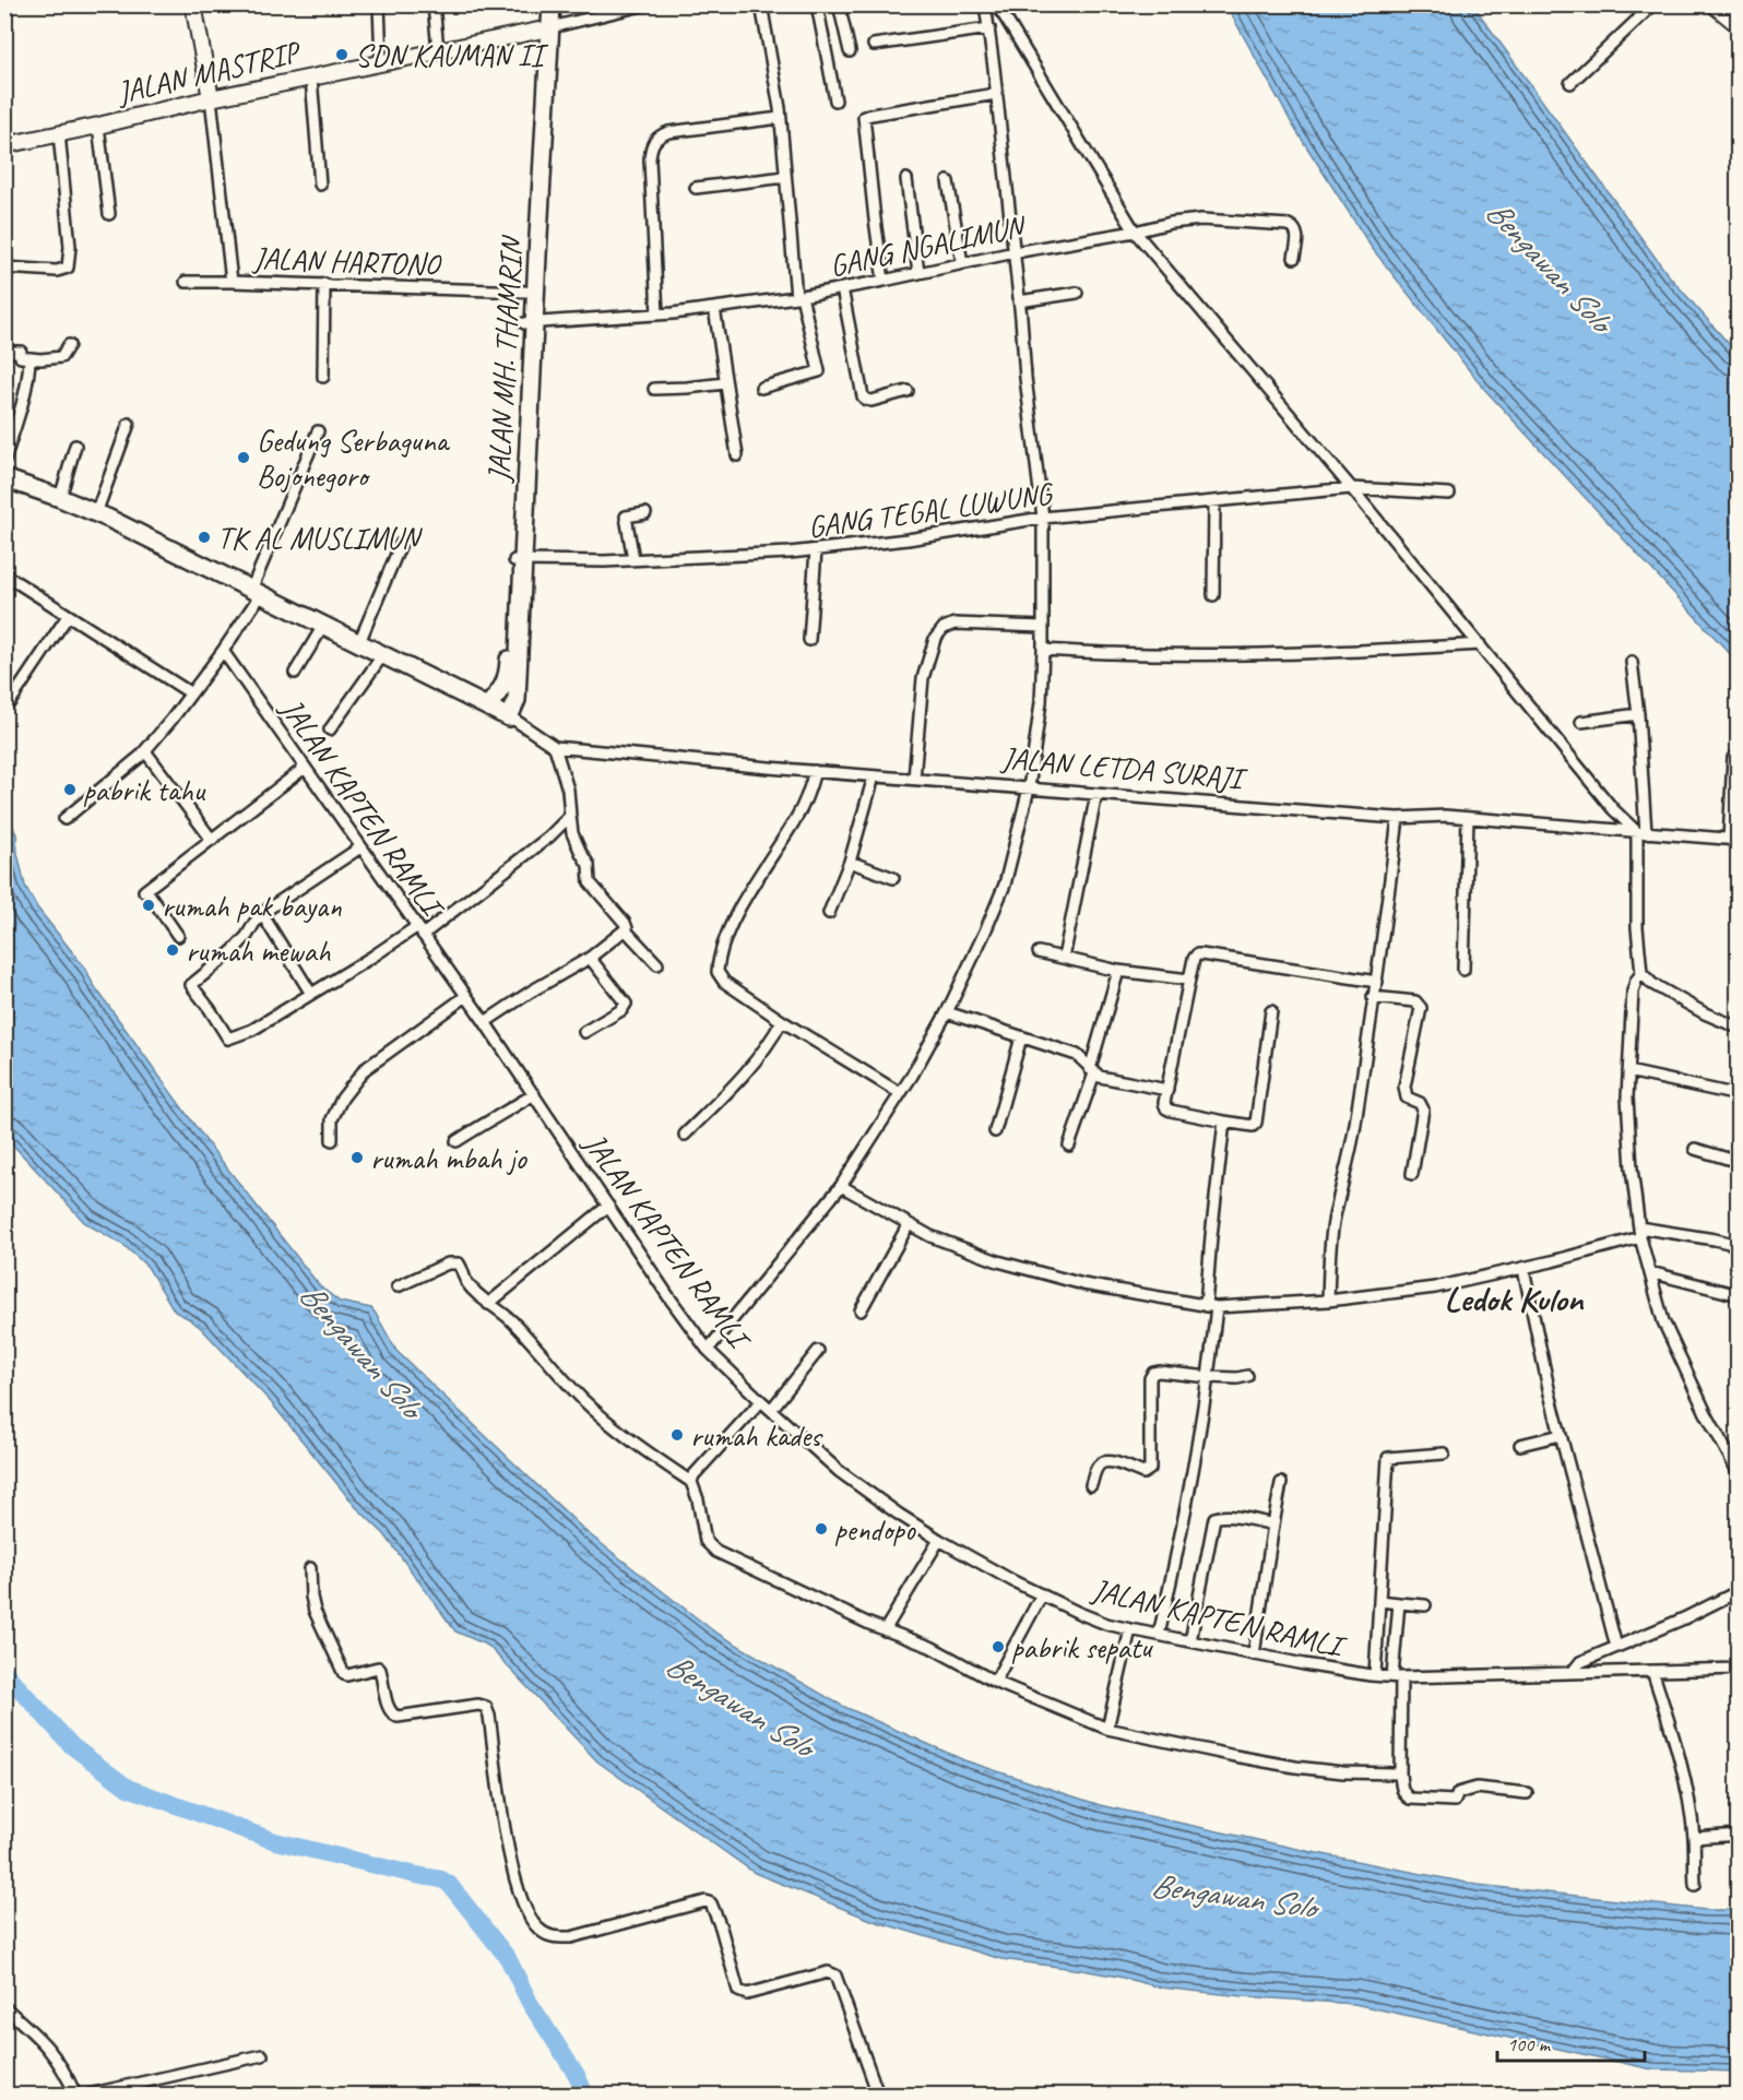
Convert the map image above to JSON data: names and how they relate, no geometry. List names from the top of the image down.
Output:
{
  "streets": {
    "main road": ["JALAN MASTRIP", "JALAN MH. THAMRIN"],
    "street": [
      "GANG NGALIMUN",
      "JALAN HARTONO",
      "GANG TEGAL LUWUNG",
      "JALAN LETDA SURAJI",
      "JALAN KAPTEN RAMLI"
    ]
  },
  "crossings": [
    ["JALAN MASTRIP", "JALAN HARTONO"],
    ["JALAN MASTRIP", "JALAN MH. THAMRIN"],
    ["GANG NGALIMUN", "JALAN MH. THAMRIN"],
    ["JALAN HARTONO", "JALAN MH. THAMRIN"],
    ["JALAN MH. THAMRIN", "GANG TEGAL LUWUNG"],
    ["JALAN MH. THAMRIN", "JALAN LETDA SURAJI"]
  ],
  "districts": ["Ledok Kulon"],
  "water": ["Bengawan Solo"],
  "places": [
    "SDN KAUMAN II",
    "Gedung Serbaguna Bojonegoro",
    "TK AL MUSLIMUN",
    "pabrik tahu",
    "rumah pak bayan",
    "rumah mewah",
    "rumah mbah jo",
    "rumah kades",
    "pendopo",
    "pabrik sepatu"
  ],
  "scale_bar": "100 m"
}
